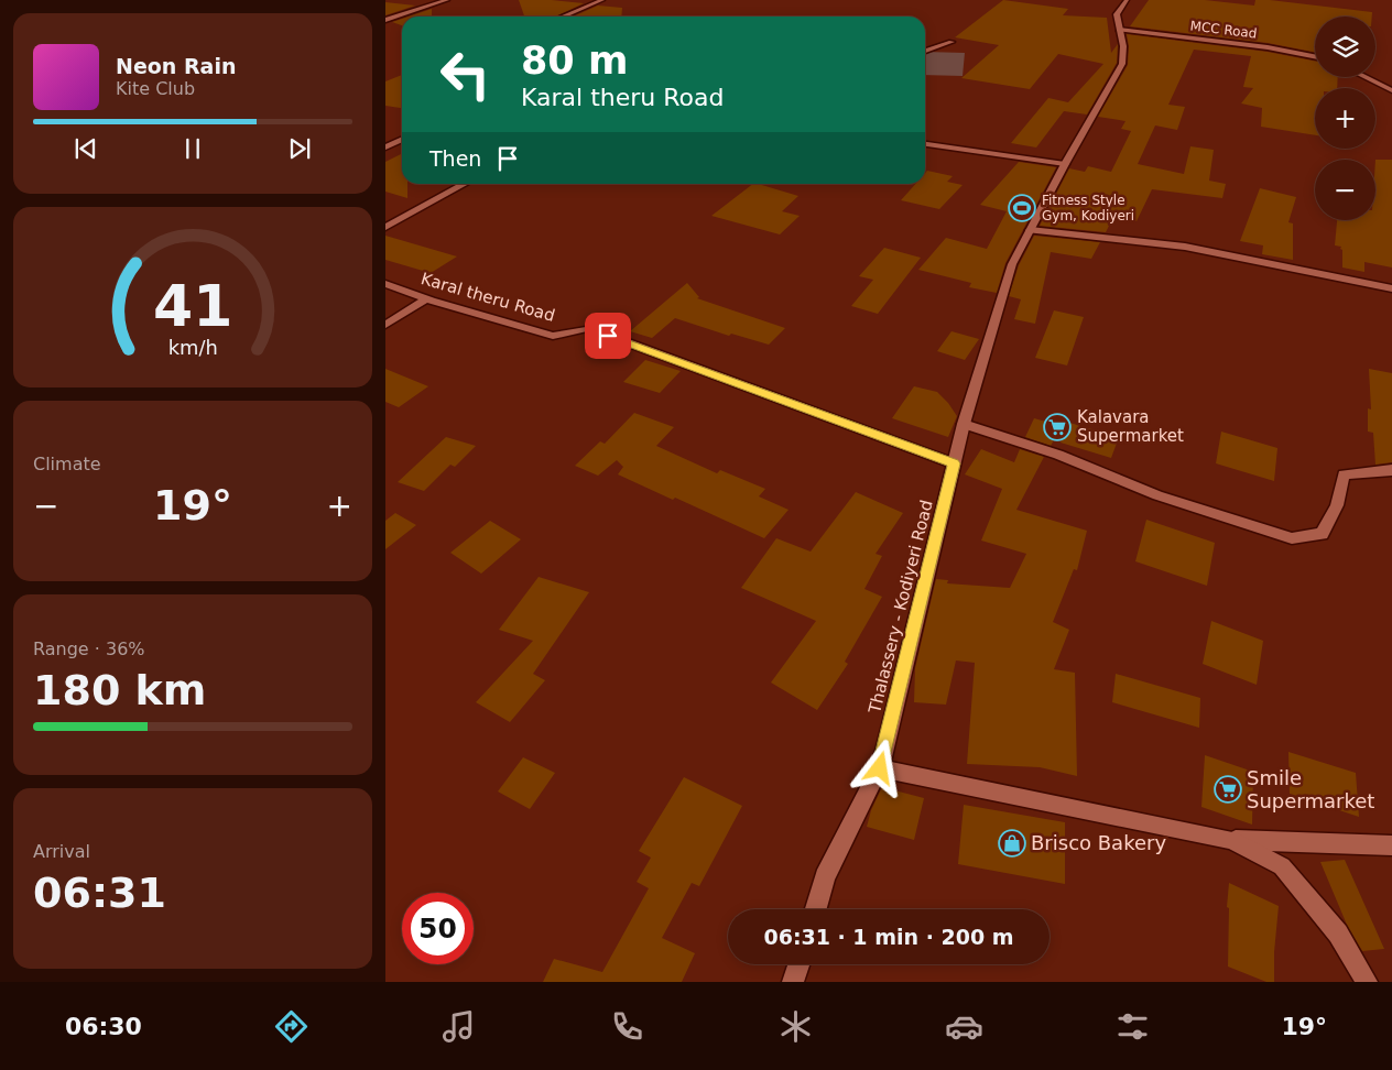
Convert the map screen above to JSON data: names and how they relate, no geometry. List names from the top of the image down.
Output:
{
  "streets": {
    "street": ["MCC Road", "Karal theru Road", "Thalassery - Kodiyeri Road"]
  },
  "crossings": [
    ["MCC Road", "Thalassery - Kodiyeri Road"],
    ["Karal theru Road", "Thalassery - Kodiyeri Road"]
  ],
  "places": {
    "sports": ["Fitness Style Gym, Kodiyeri"],
    "supermarket": ["Kalavara Supermarket", "Smile Supermarket"],
    "shop": ["Brisco Bakery"]
  },
  "page": {
    "map_buttons": ["+", "−"],
    "turn": ["80 m", "Karal theru Road"],
    "song": ["Neon Rain", "Kite Club"],
    "then": "Then",
    "tile": [
      "Climate",
      ["Range · 36%", "180 km"],
      ["Arrival", "06:31"]
    ],
    "heat": ["−", "19°", "+"],
    "limit": "50",
    "trip": "06:31 · 1 min · 200 m",
    "tabs": ["06:30", "19°"],
    "gauge": ["41", "km/h"]
  }
}
